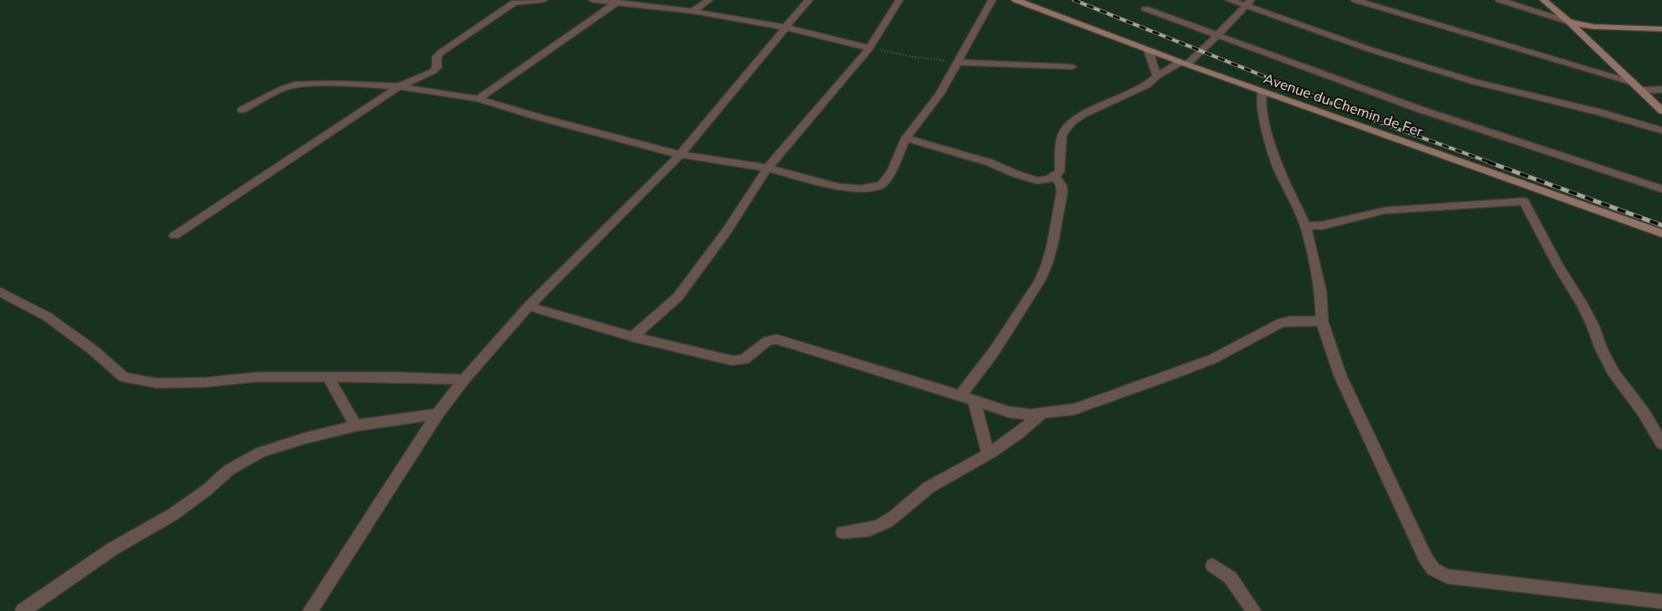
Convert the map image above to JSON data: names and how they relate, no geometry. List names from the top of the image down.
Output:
{
  "streets": {
    "street": ["Avenue du Chemin de Fer"]
  }
}
